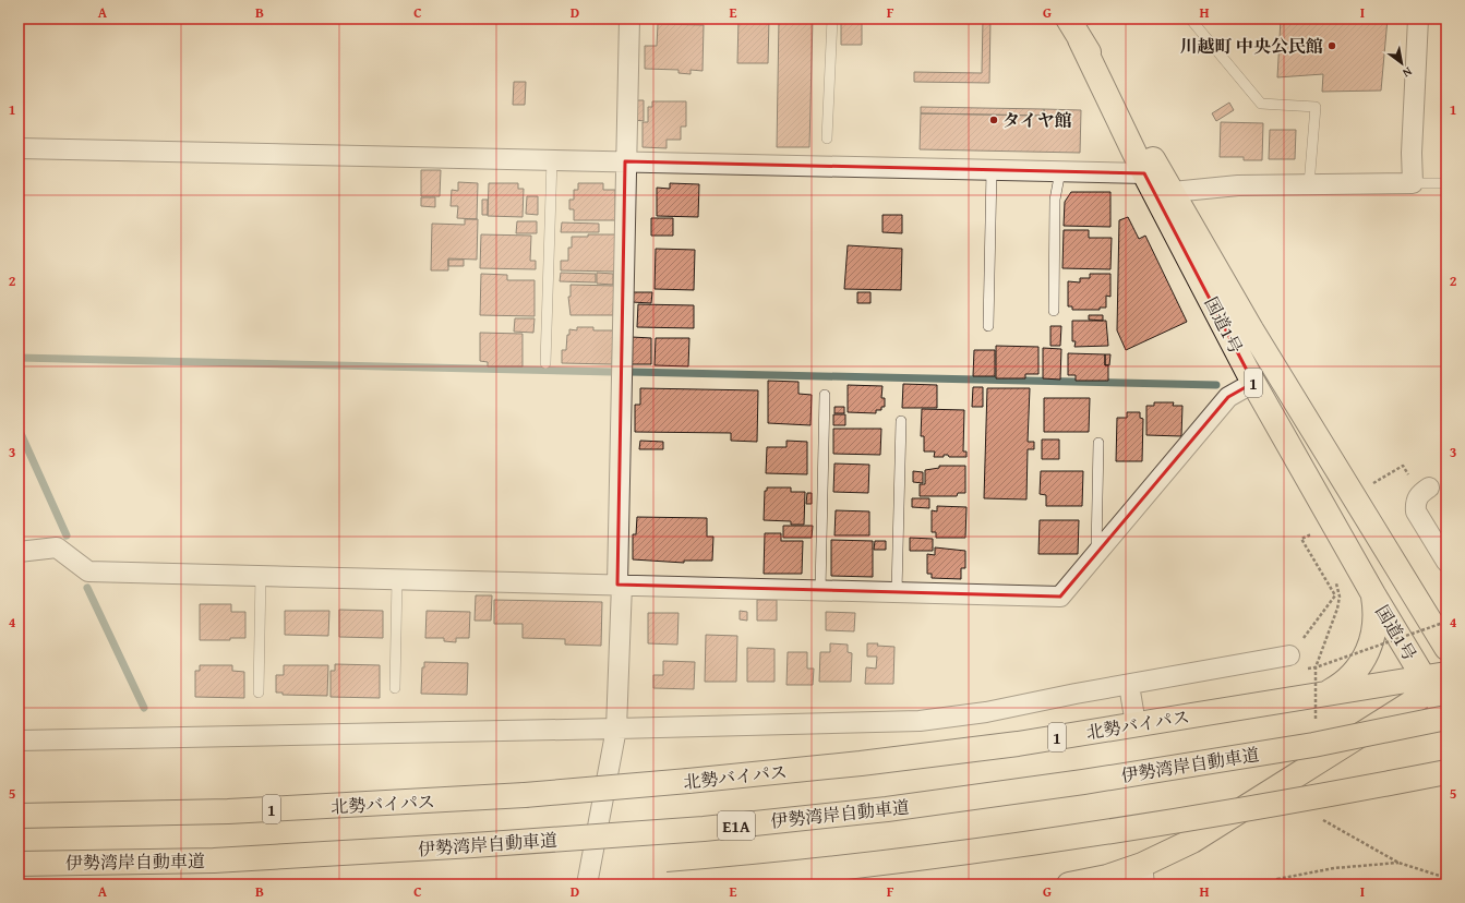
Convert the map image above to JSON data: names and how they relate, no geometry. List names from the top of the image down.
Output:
{
  "streets": {
    "highway": [
      "国道1号",
      "1",
      "北勢バイパス",
      "伊勢湾岸自動車道",
      "E1A"
    ]
  },
  "crossings": [
    ["国道1号", "北勢バイパス"],
    ["国道1号", "伊勢湾岸自動車道"]
  ],
  "places": ["川越町 中央公民館", "タイヤ館"],
  "north": "bottom right",
  "grid": {
    "columns": [
      "A",
      "B",
      "C",
      "D",
      "E",
      "F",
      "G",
      "H",
      "I"
    ],
    "rows": [
      "1",
      "2",
      "3",
      "4",
      "5"
    ]
  }
}
